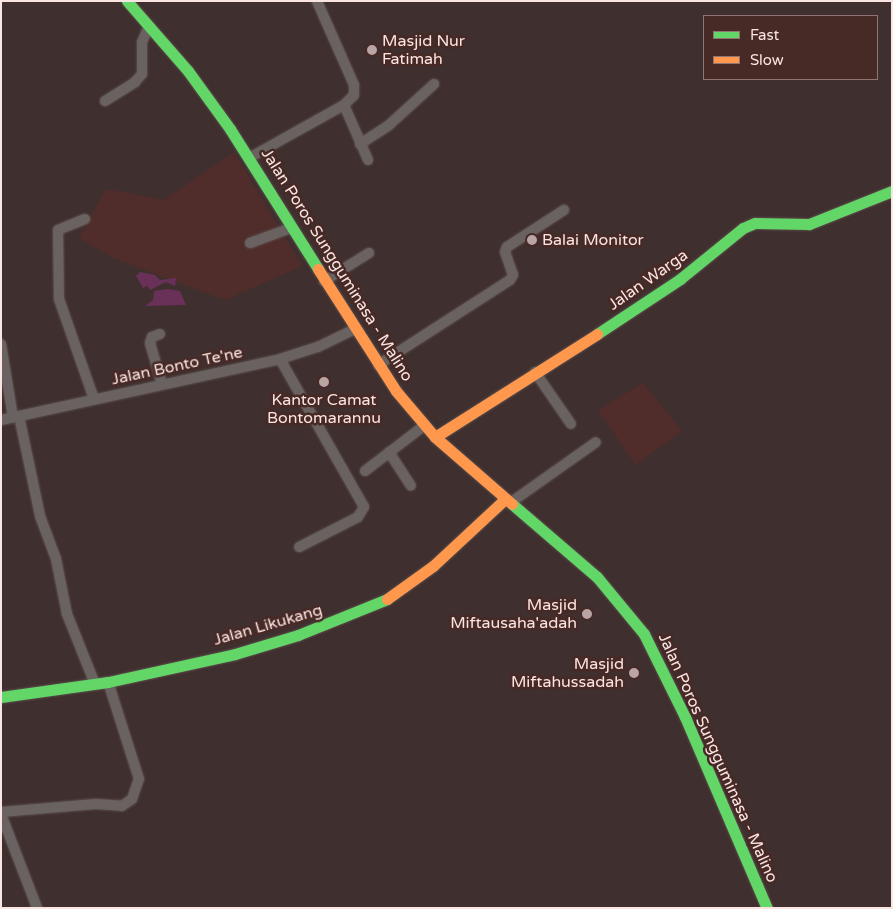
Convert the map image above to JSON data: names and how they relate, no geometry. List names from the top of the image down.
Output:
{
  "streets": {
    "main road": ["Jalan Poros Sungguminasa - Malino", "Jalan Warga", "Jalan Likukang"],
    "street": ["Jalan Bonto Te'ne"]
  },
  "crossings": [
    ["Jalan Poros Sungguminasa - Malino", "Jalan Warga"],
    ["Jalan Poros Sungguminasa - Malino", "Jalan Bonto Te'ne"],
    ["Jalan Poros Sungguminasa - Malino", "Jalan Likukang"]
  ],
  "places": [
    "Masjid Nur Fatimah",
    "Balai Monitor",
    "Kantor Camat Bontomarannu",
    "Masjid Miftausaha'adah",
    "Masjid Miftahussadah"
  ],
  "legend": ["Fast", "Slow"]
}
